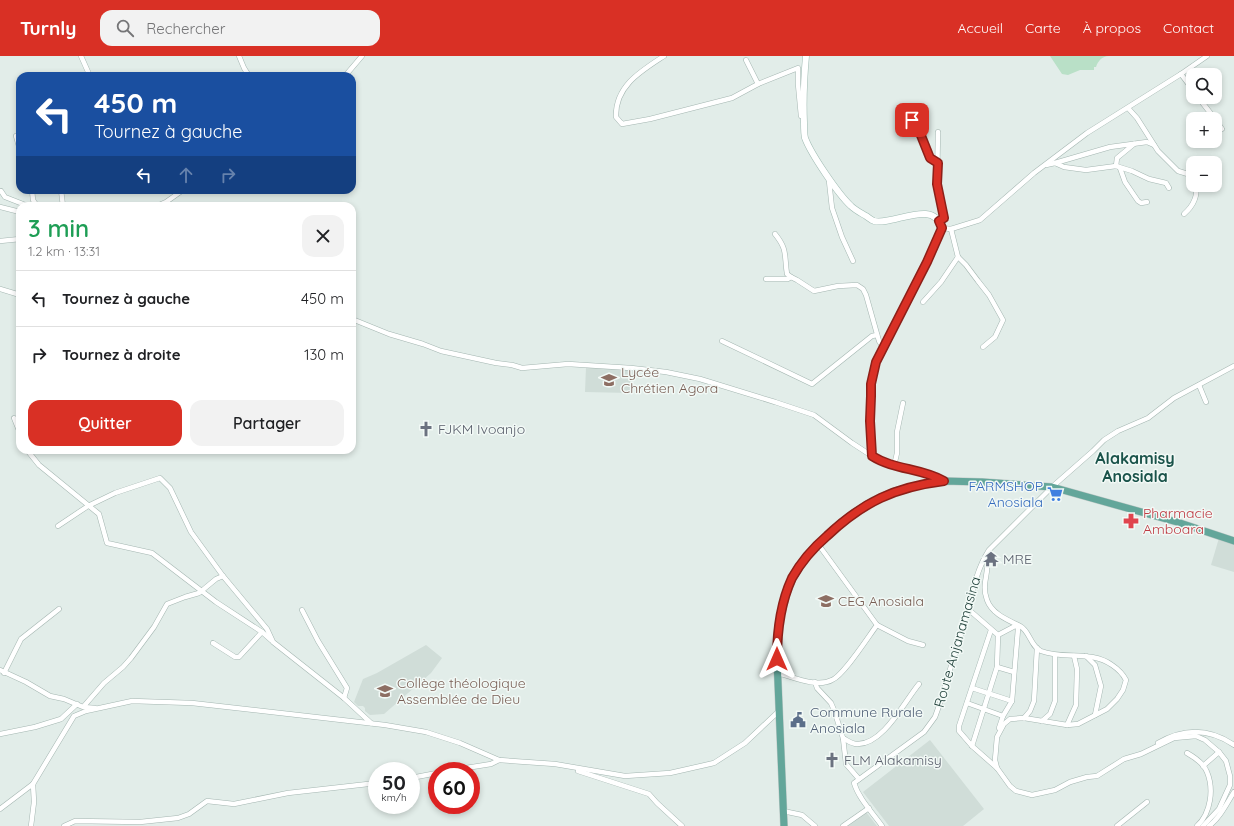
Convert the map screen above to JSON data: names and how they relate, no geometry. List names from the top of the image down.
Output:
{
  "streets": {
    "street": ["Route Anjanamasina"]
  },
  "districts": ["Alakamisy Anosiala"],
  "places": {
    "school or university": ["Lycée Chrétien Agora", "CEG Anosiala", "Collège théologique Assemblée de Dieu"],
    "church": ["FJKM Ivoanjo", "FLM Alakamisy"],
    "supermarket": ["FARMSHOP Anosiala"],
    "pharmacy": ["Pharmacie Amboara"],
    "temple": ["MRE"],
    "public building": ["Commune Rurale Anosiala"]
  },
  "page": {
    "header": "Turnly",
    "search": "Rechercher",
    "nav": [
      "Accueil",
      "Carte",
      "À propos",
      "Contact"
    ],
    "map_buttons": ["+", "−"],
    "turn": ["450 m", "Tournez à gauche"],
    "heading": ["3 min", "1.2 km · 13:31"],
    "list": [
      {
        "name": "Tournez à gauche",
        "value": "450 m"
      },
      {
        "name": "Tournez à droite",
        "value": "130 m"
      }
    ],
    "buttons": ["Quitter", "Partager"],
    "speed": "50 km/h",
    "limit": "60"
  }
}
